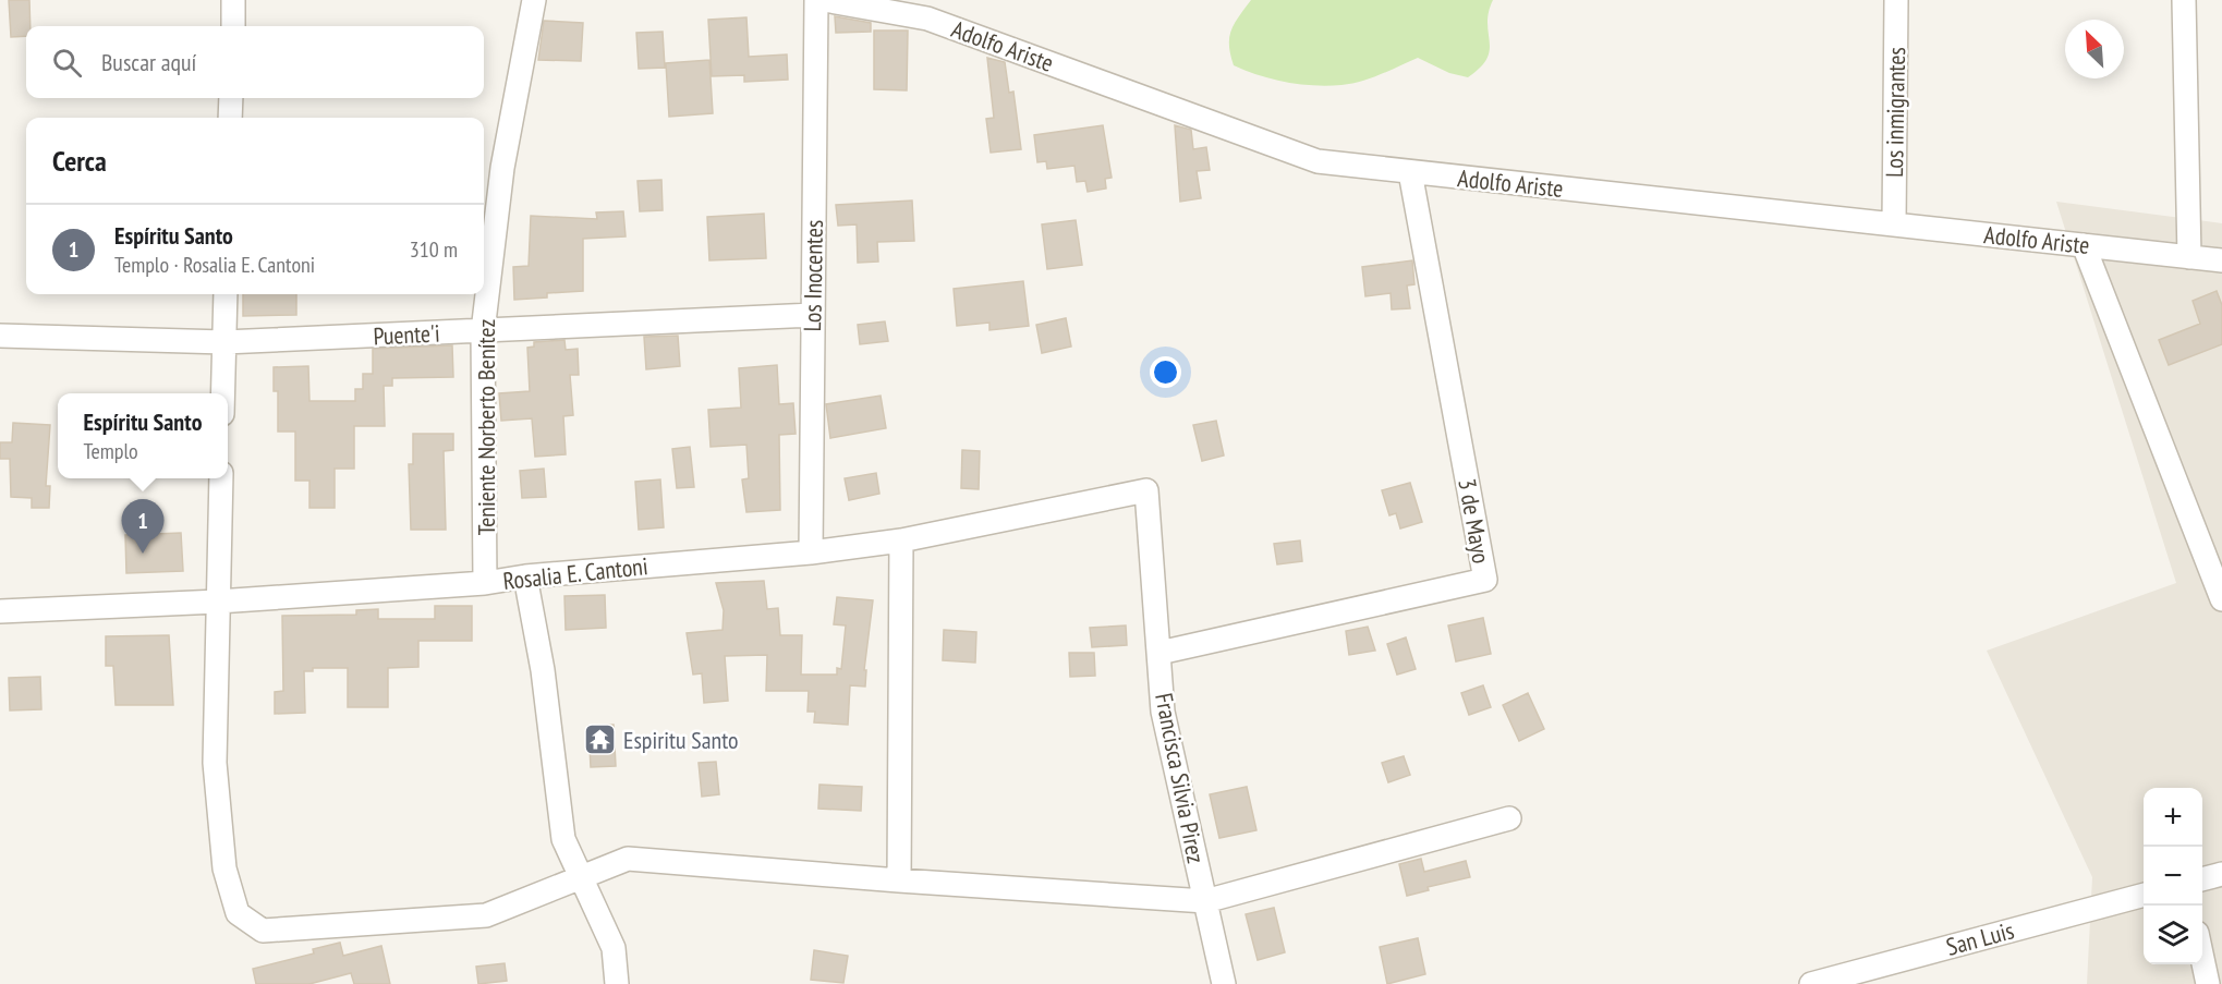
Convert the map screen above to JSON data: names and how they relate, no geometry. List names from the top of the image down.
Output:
{
  "streets": {
    "street": [
      "Adolfo Ariste",
      "Los inmigrantes",
      "Los Inocentes",
      "Puente'i",
      "Teniente Norberto Benítez",
      "3 de Mayo",
      "Rosalia E. Cantoni",
      "Francisca Silvia Pirez",
      "San Luis"
    ]
  },
  "crossings": [
    ["Adolfo Ariste", "Los inmigrantes"],
    ["Adolfo Ariste", "3 de Mayo"],
    ["Los Inocentes", "Puente'i"],
    ["Los Inocentes", "Rosalia E. Cantoni"],
    ["Puente'i", "Teniente Norberto Benítez"],
    ["Teniente Norberto Benítez", "Rosalia E. Cantoni"],
    ["3 de Mayo", "Francisca Silvia Pirez"],
    ["Rosalia E. Cantoni", "Francisca Silvia Pirez"]
  ],
  "places": {
    "temple": ["Espiritu Santo"]
  },
  "north": "top left",
  "page": {
    "search": "Buscar aquí",
    "heading": "Cerca",
    "list": [
      {
        "mark": "1",
        "name": "Espíritu Santo",
        "note": "Templo · Rosalia E. Cantoni",
        "value": "310 m"
      }
    ],
    "popup": ["Espíritu Santo", "Templo"],
    "pins": "1",
    "map_buttons": ["+", "−"]
  }
}
